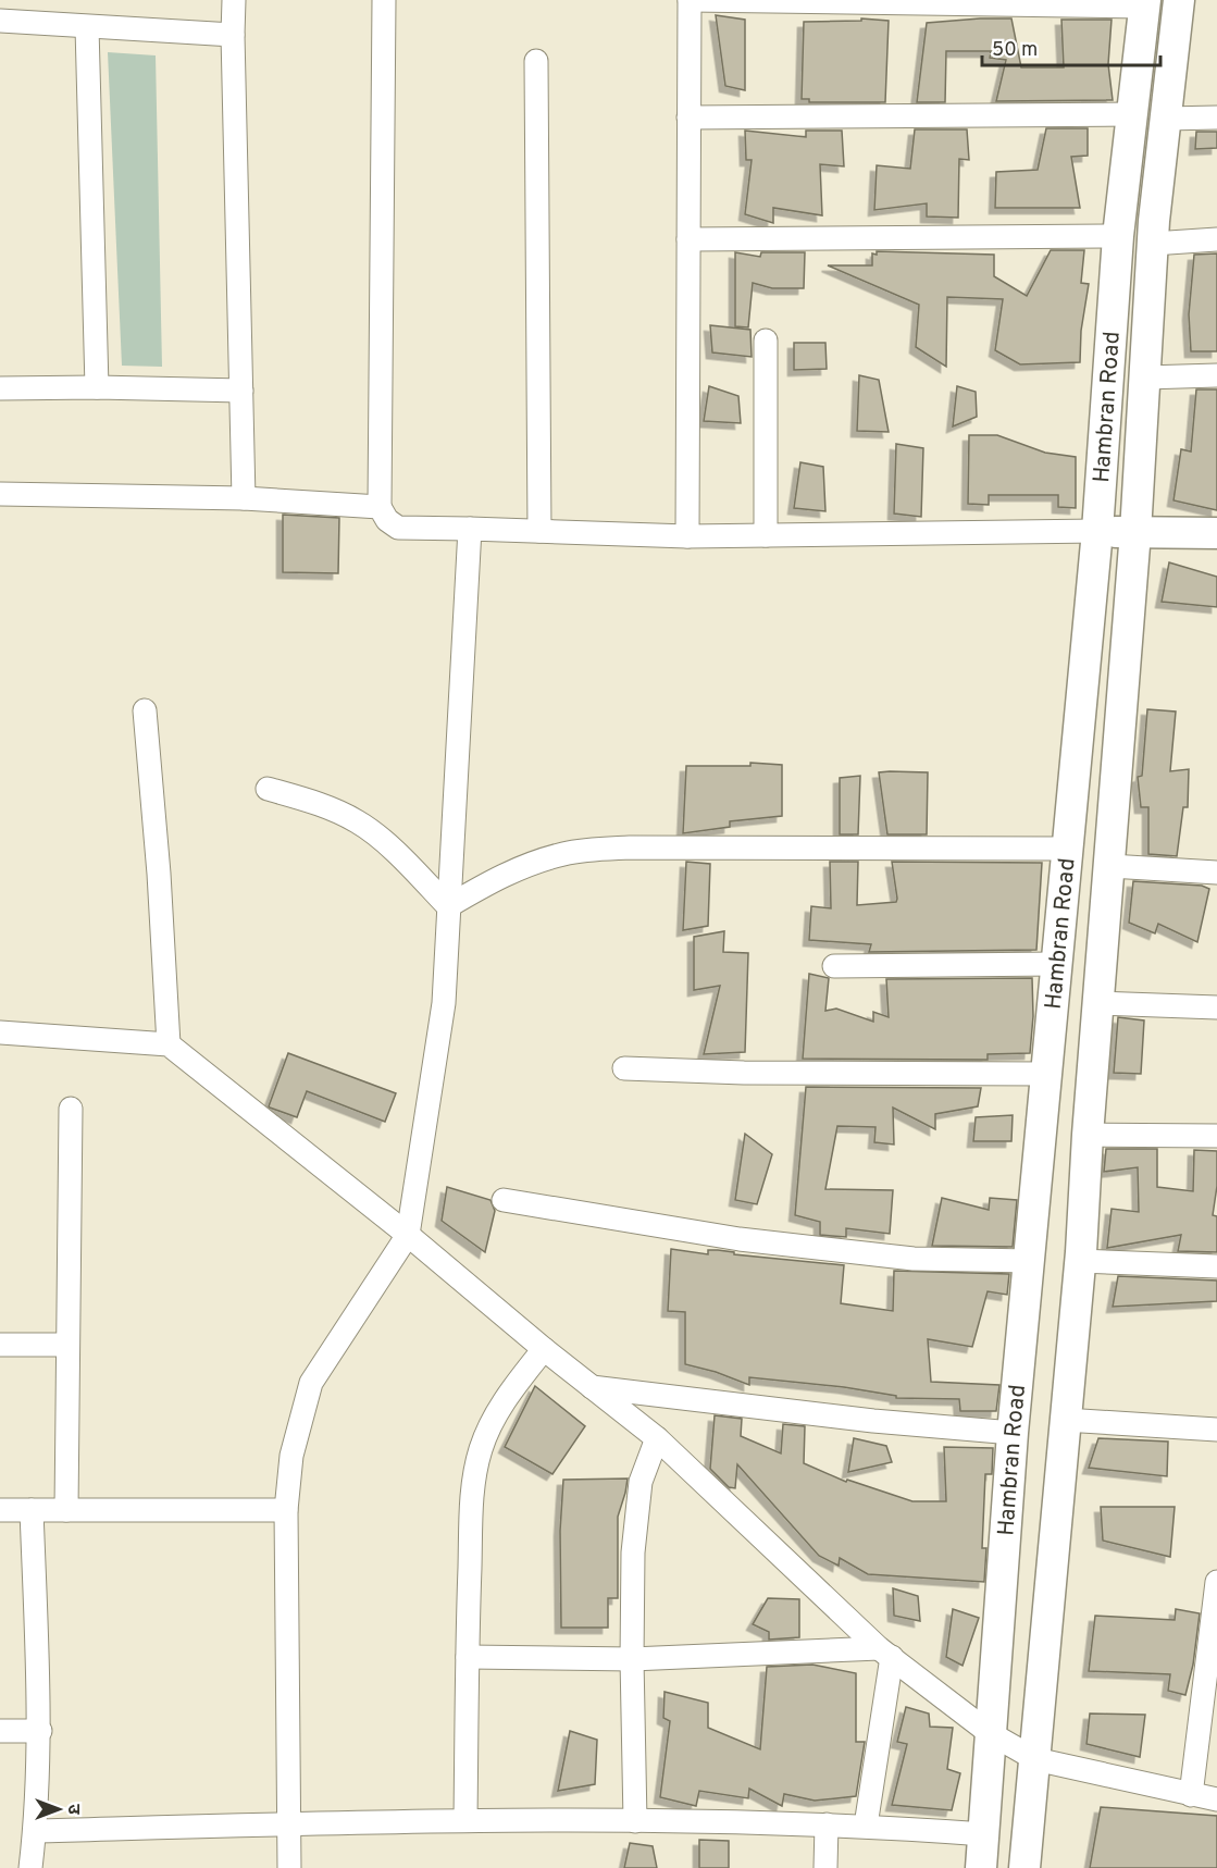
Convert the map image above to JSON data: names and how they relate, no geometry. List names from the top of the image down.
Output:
{
  "streets": {
    "main road": ["Hambran Road"]
  },
  "scale_bar": "50 m",
  "north": "right"
}
